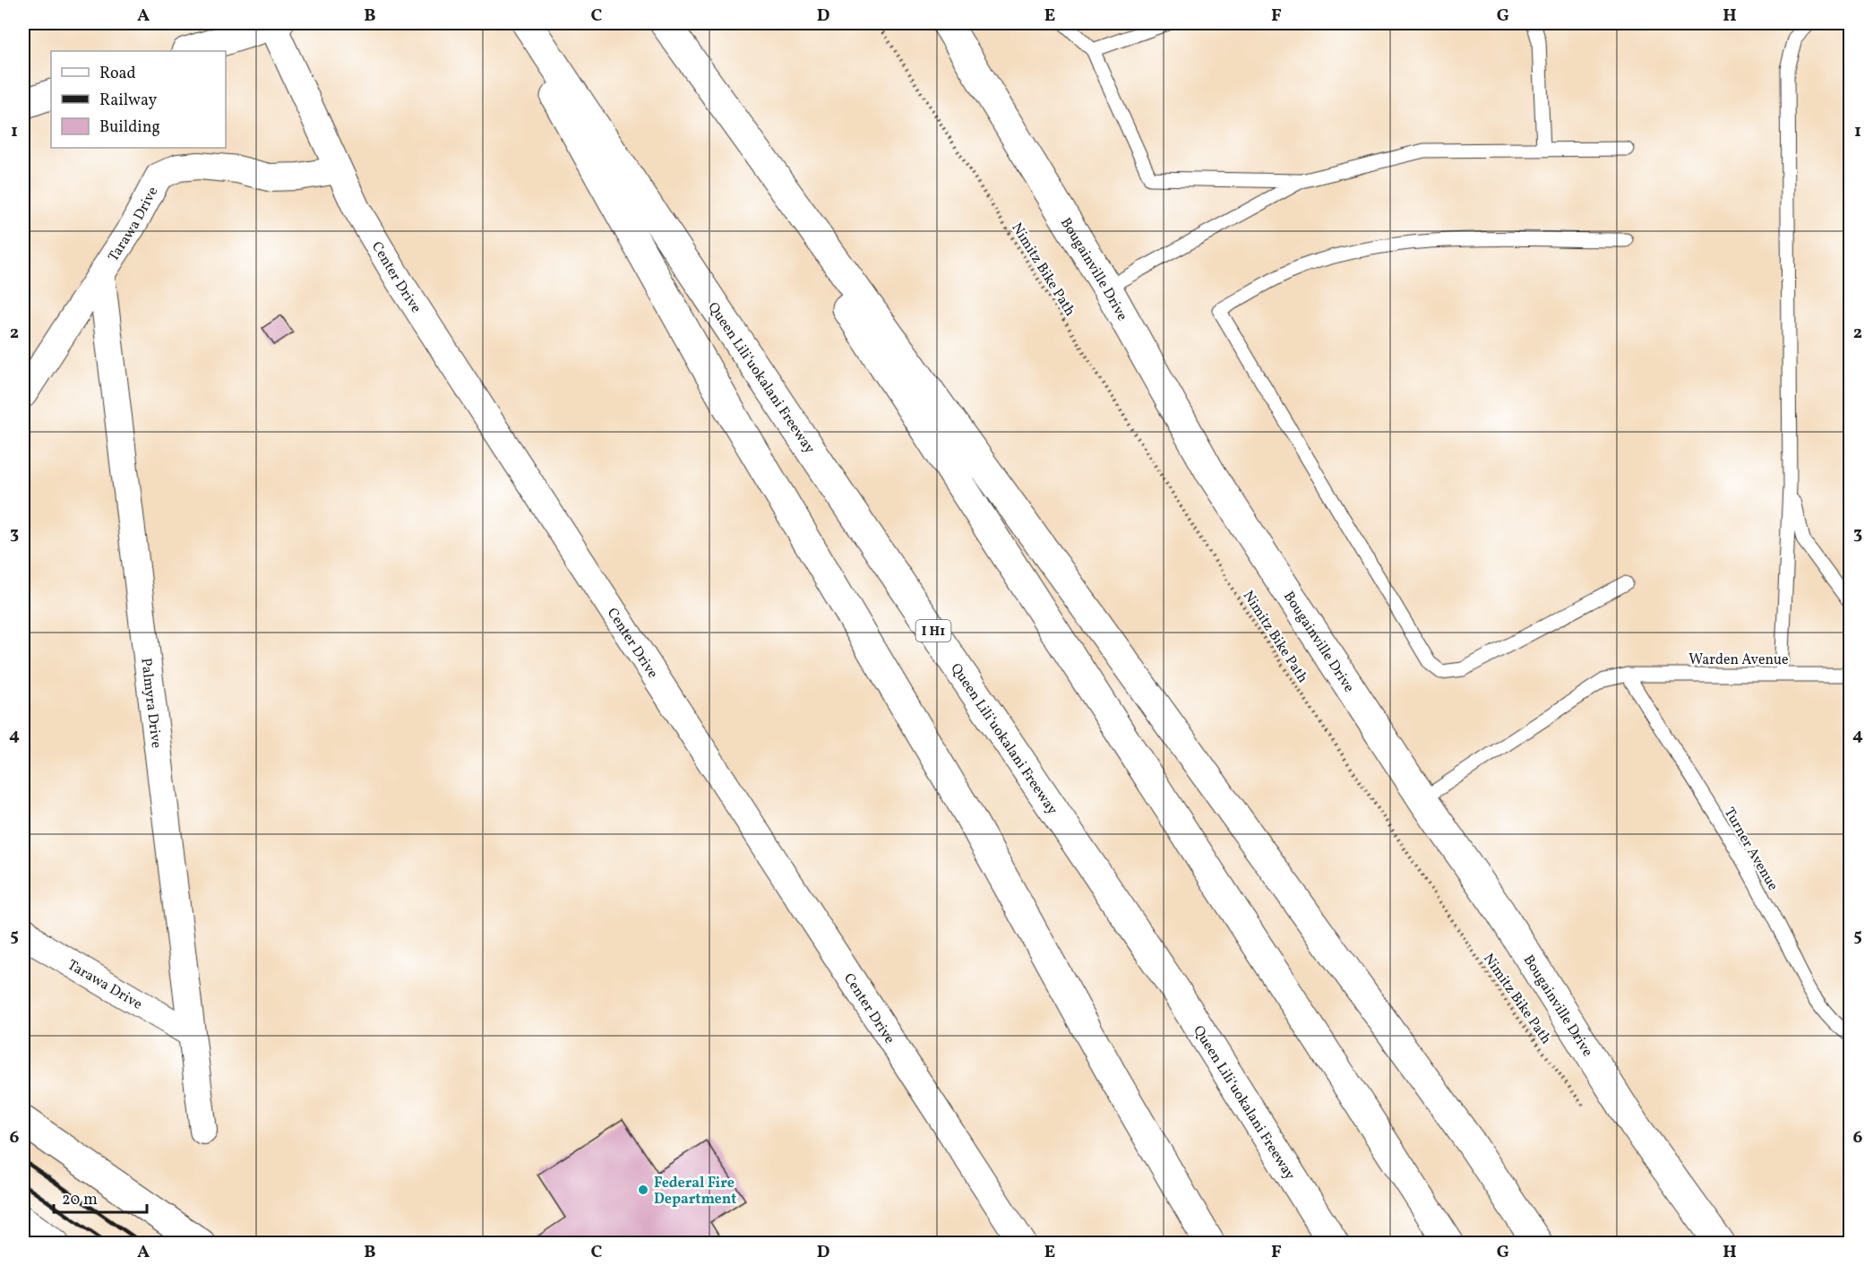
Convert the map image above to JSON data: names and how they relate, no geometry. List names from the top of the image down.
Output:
{
  "streets": {
    "main road": ["Bougainville Drive", "Queen Liliʻuokalani Freeway", "I H1"],
    "street": ["Tarawa Drive", "Center Drive", "Palmyra Drive"],
    "lane": ["Warden Avenue", "Turner Avenue"],
    "path": ["Nimitz Bike Path"]
  },
  "crossings": [
    ["Tarawa Drive", "Center Drive"],
    ["Tarawa Drive", "Palmyra Drive"],
    ["Bougainville Drive", "Warden Avenue"],
    ["Warden Avenue", "Turner Avenue"]
  ],
  "places": ["Federal Fire Department"],
  "legend": ["Road", "Railway", "Building"],
  "scale_bar": "20 m",
  "grid": {
    "columns": [
      "A",
      "B",
      "C",
      "D",
      "E",
      "F",
      "G",
      "H"
    ],
    "rows": [
      "1",
      "2",
      "3",
      "4",
      "5",
      "6"
    ]
  }
}
